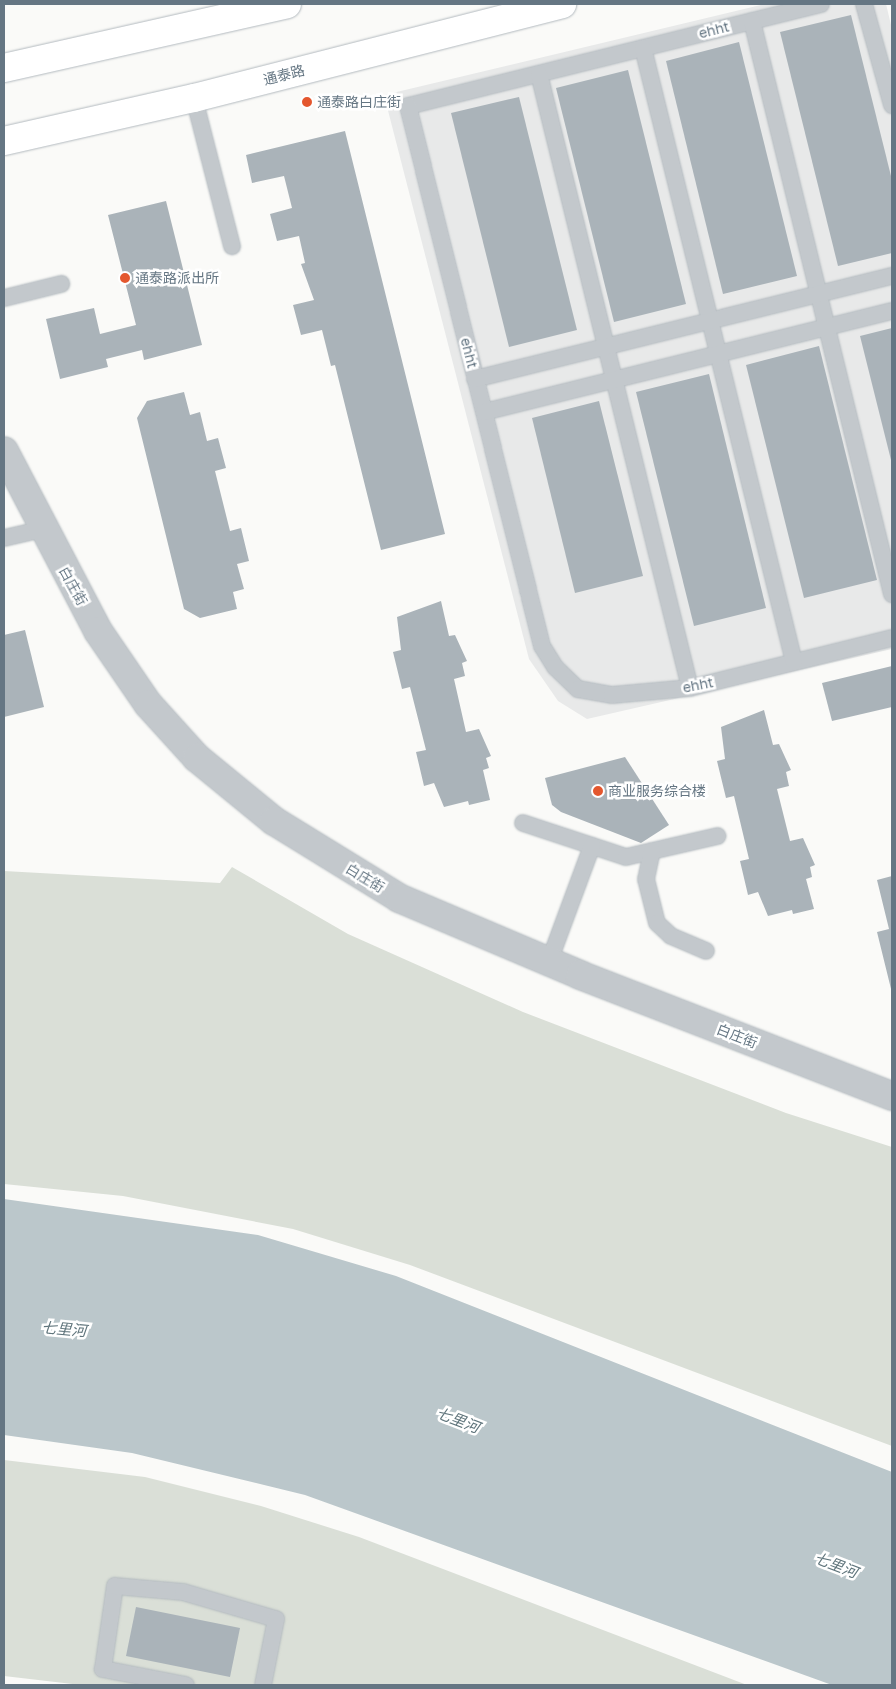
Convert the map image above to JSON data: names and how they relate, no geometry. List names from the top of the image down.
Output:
{
  "streets": {
    "street": ["通泰路", "白庄街"],
    "lane": ["ehht"]
  },
  "water": ["七里河"],
  "places": ["通泰路白庄街", "通泰路派出所", "商业服务综合楼"]
}
